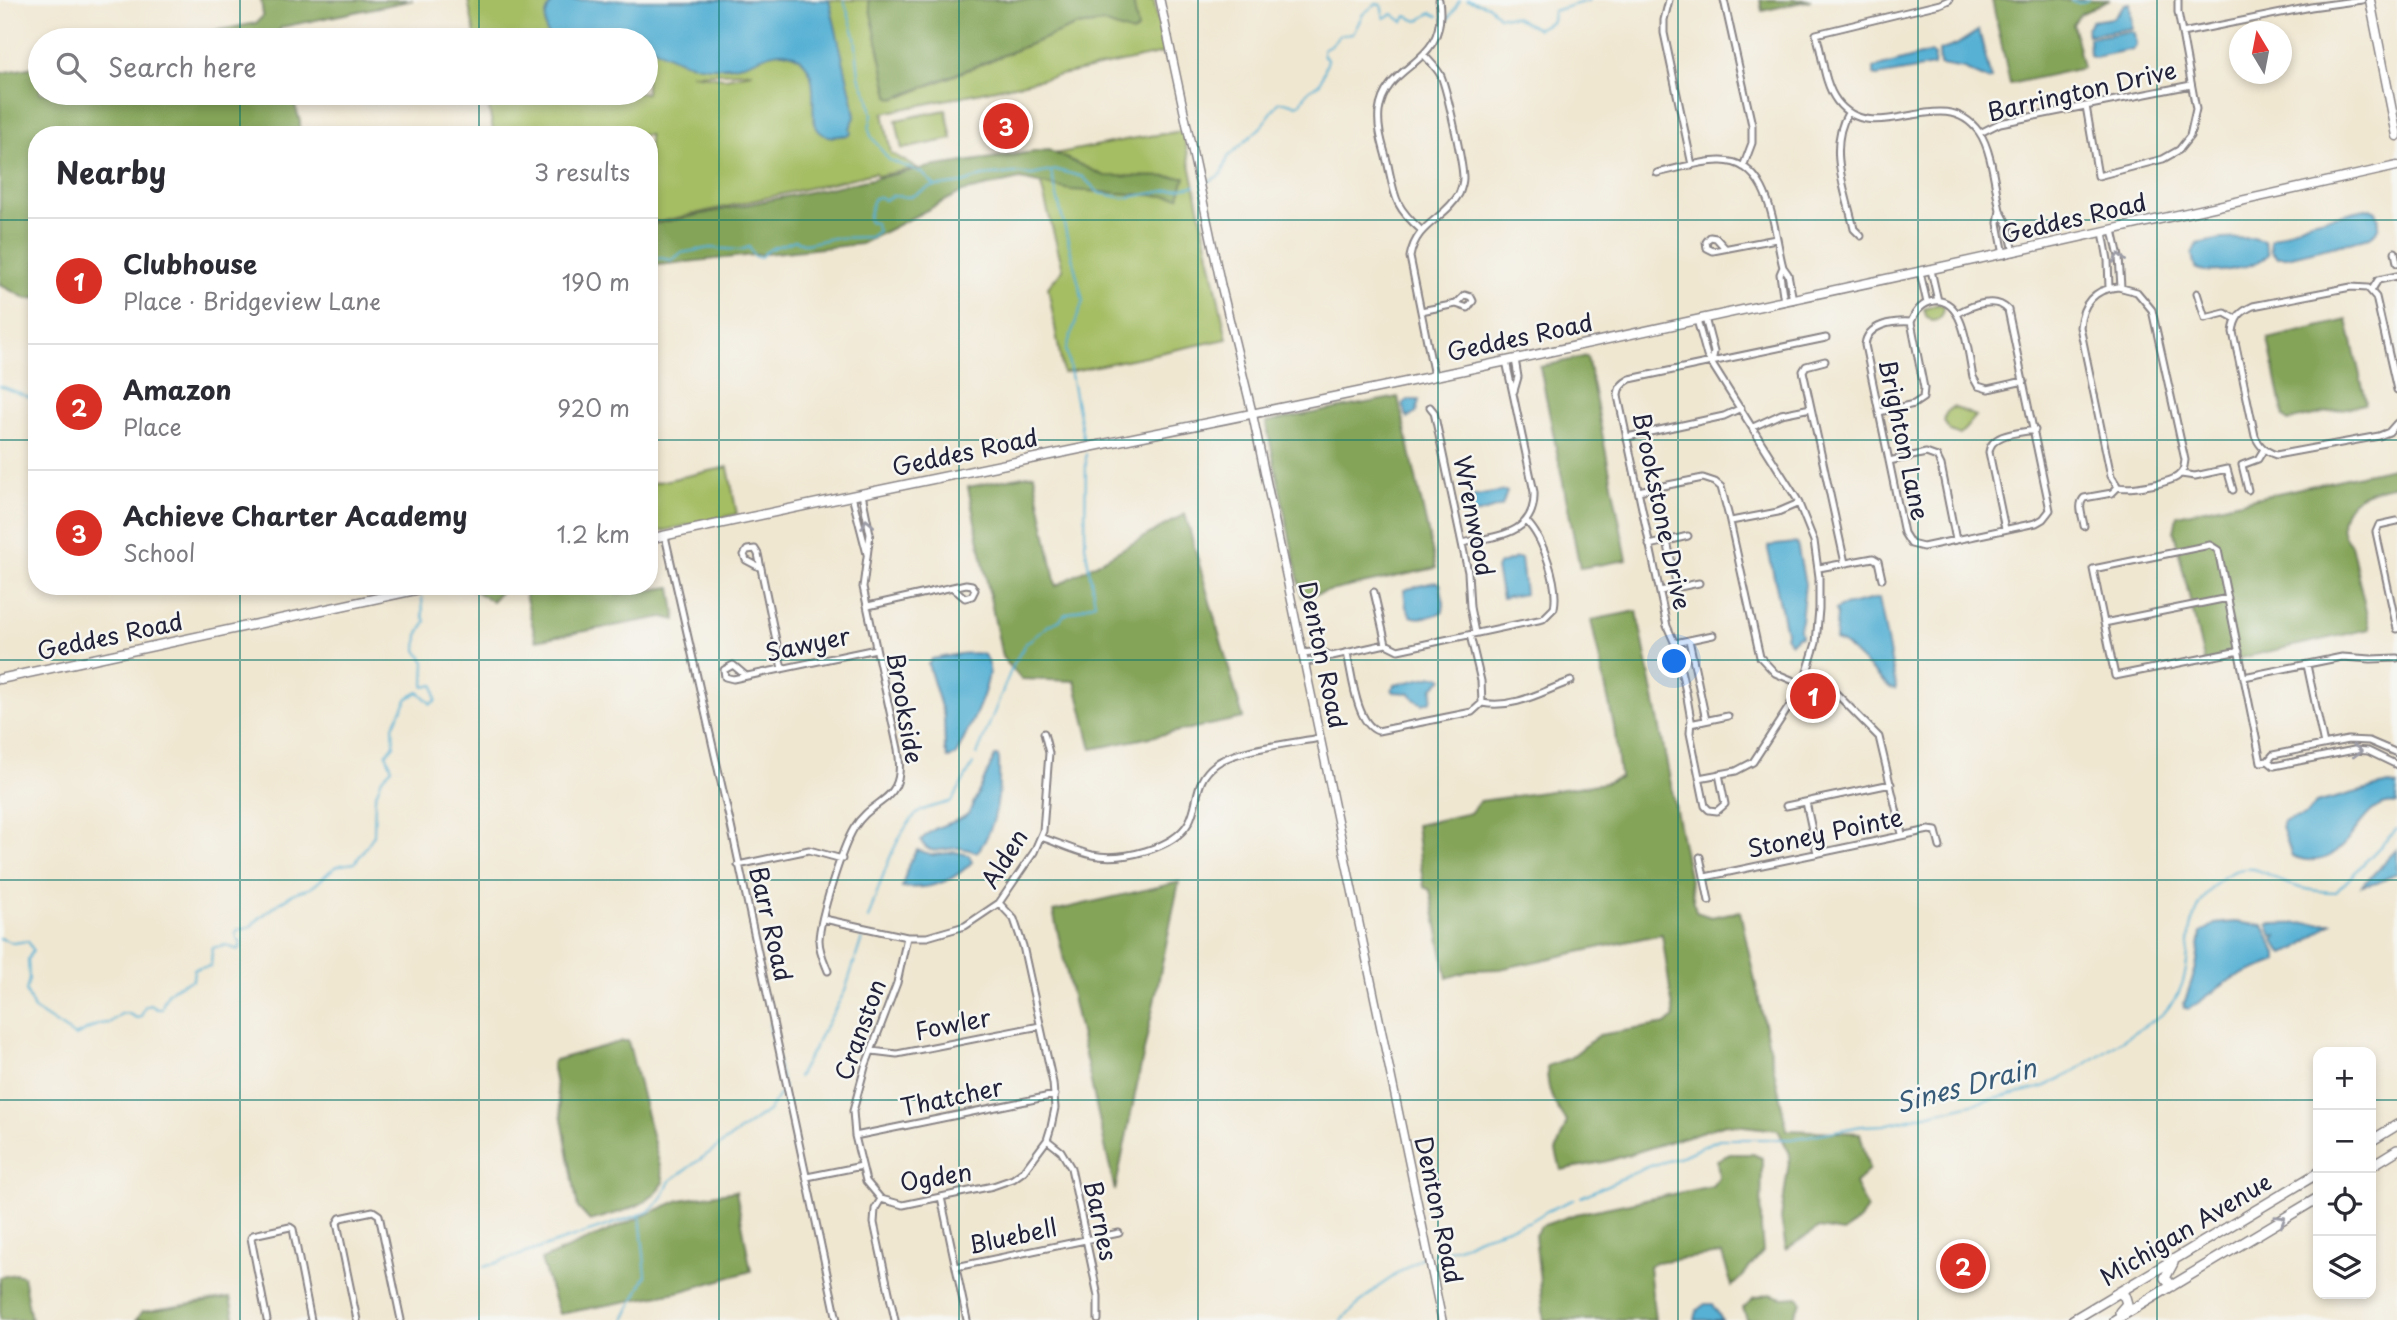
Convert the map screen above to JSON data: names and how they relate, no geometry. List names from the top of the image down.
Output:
{
  "streets": {
    "main road": ["Geddes Road", "Michigan Avenue"],
    "street": [
      "Barrington Drive",
      "Brighton Lane",
      "Brookstone Drive",
      "Wrenwood",
      "Sawyer",
      "Denton Road",
      "Brookside",
      "Stoney Pointe",
      "Alden",
      "Barr Road",
      "Fowler",
      "Cranston",
      "Thatcher",
      "Ogden",
      "Barnes",
      "Bluebell"
    ]
  },
  "crossings": [
    ["Geddes Road", "Denton Road"],
    ["Geddes Road", "Brookside"],
    ["Geddes Road", "Barr Road"],
    ["Sawyer", "Brookside"],
    ["Brookside", "Alden"],
    ["Alden", "Cranston"],
    ["Fowler", "Cranston"],
    ["Cranston", "Thatcher"],
    ["Cranston", "Ogden"],
    ["Thatcher", "Ogden"],
    ["Ogden", "Barnes"],
    ["Barnes", "Bluebell"]
  ],
  "water": ["Sines Drain"],
  "north": "top",
  "page": {
    "search": "Search here",
    "pins": ["3", "1", "2"],
    "heading": ["Nearby", "3 results"],
    "list": [
      {
        "mark": "1",
        "name": "Clubhouse",
        "note": "Place · Bridgeview Lane",
        "value": "190 m"
      },
      {
        "mark": "2",
        "name": "Amazon",
        "note": "Place",
        "value": "920 m"
      },
      {
        "mark": "3",
        "name": "Achieve Charter Academy",
        "note": "School",
        "value": "1.2 km"
      }
    ],
    "map_buttons": ["+", "−"]
  }
}
